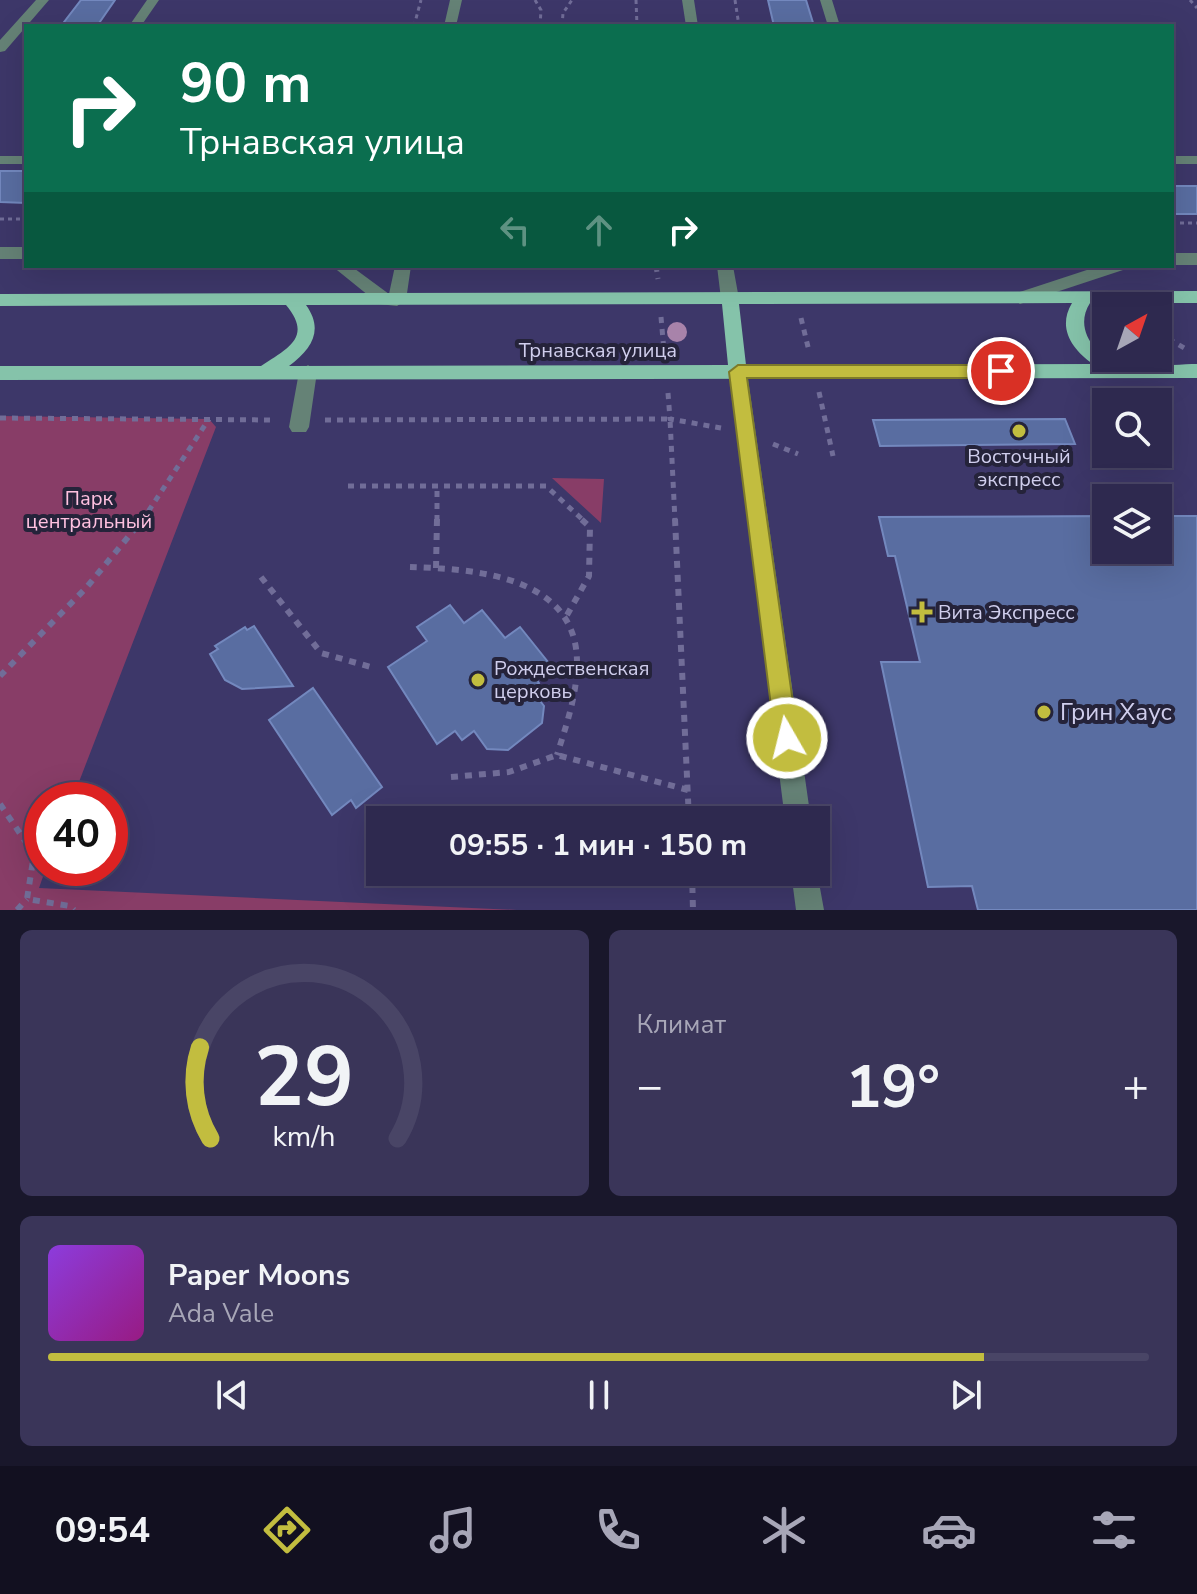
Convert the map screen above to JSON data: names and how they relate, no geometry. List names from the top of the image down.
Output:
{
  "streets": {
    "main road": ["Трнавская улица"]
  },
  "parks": ["Парк центральный"],
  "places": {
    "other": ["Восточный экспресс", "Рождественская церковь", "Грин Хаус"],
    "health": ["Вита Экспресс"]
  },
  "north": "top right",
  "page": {
    "turn": ["90 m", "Трнавская улица"],
    "limit": "40",
    "trip": "09:55 · 1 мин · 150 m",
    "tile": "Климат",
    "heat": ["−", "19°", "+"],
    "song": ["Paper Moons", "Ada Vale"],
    "tabs": "09:54",
    "gauge": ["29", "km/h"]
  }
}
